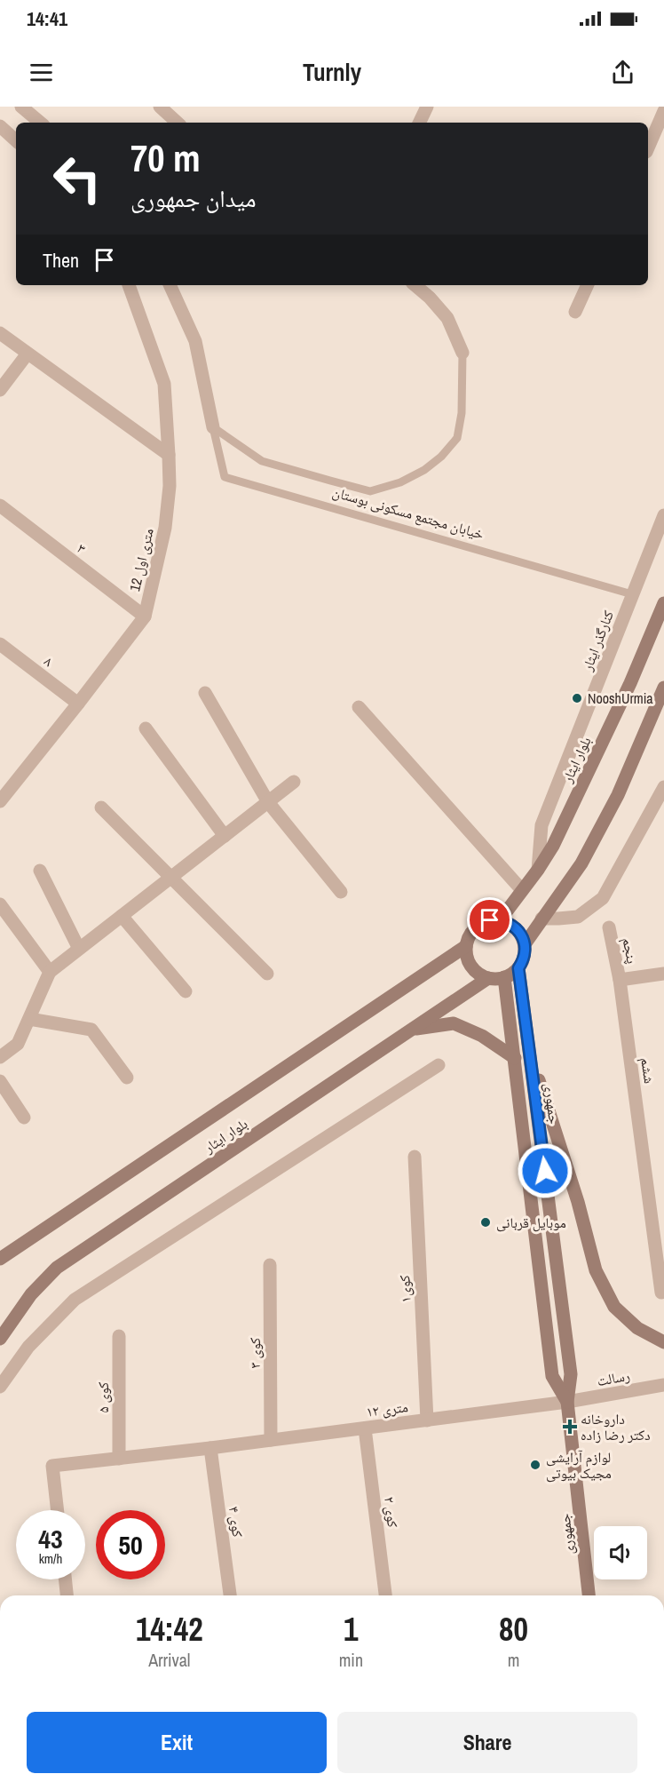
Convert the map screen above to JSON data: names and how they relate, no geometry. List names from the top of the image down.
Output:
{
  "streets": {
    "main road": ["بلوار ایثار", "جمهوری"],
    "street": [
      "خیابان مجتمع مسکونی بوستان",
      "۳",
      "12 متری اول",
      "کنارگذر ایثار",
      "۸",
      "پنجم",
      "ششم",
      "کوی۱",
      "کوی ۳",
      "رسالت",
      "کوی ۵",
      "۱۲ متری",
      "کوی ۲",
      "کوی ۴"
    ]
  },
  "crossings": [
    ["خیابان مجتمع مسکونی بوستان", "کنارگذر ایثار"],
    ["۳", "12 متری اول"],
    ["12 متری اول", "۸"],
    ["کنارگذر ایثار", "بلوار ایثار"],
    ["بلوار ایثار", "جمهوری"],
    ["پنجم", "ششم"],
    ["جمهوری", "رسالت"],
    ["جمهوری", "۱۲ متری"],
    ["کوی۱", "۱۲ متری"],
    ["کوی ۳", "۱۲ متری"],
    ["رسالت", "۱۲ متری"],
    ["کوی ۵", "۱۲ متری"],
    ["۱۲ متری", "کوی ۲"],
    ["۱۲ متری", "کوی ۴"]
  ],
  "places": {
    "other": ["NooshUrmia", "موبایل قربانی", "لوازم آرایشی مجیک بیوتی"],
    "health": ["داروخانه دکتر رضا زاده"]
  },
  "page": {
    "status": "14:41",
    "header": "Turnly",
    "turn": ["70 m", "میدان جمهوری"],
    "then": "Then",
    "speed": "43 km/h",
    "limit": "50",
    "eta": [
      "14:42",
      "Arrival",
      "1",
      "min",
      "80",
      "m"
    ],
    "buttons": ["Exit", "Share"]
  }
}
